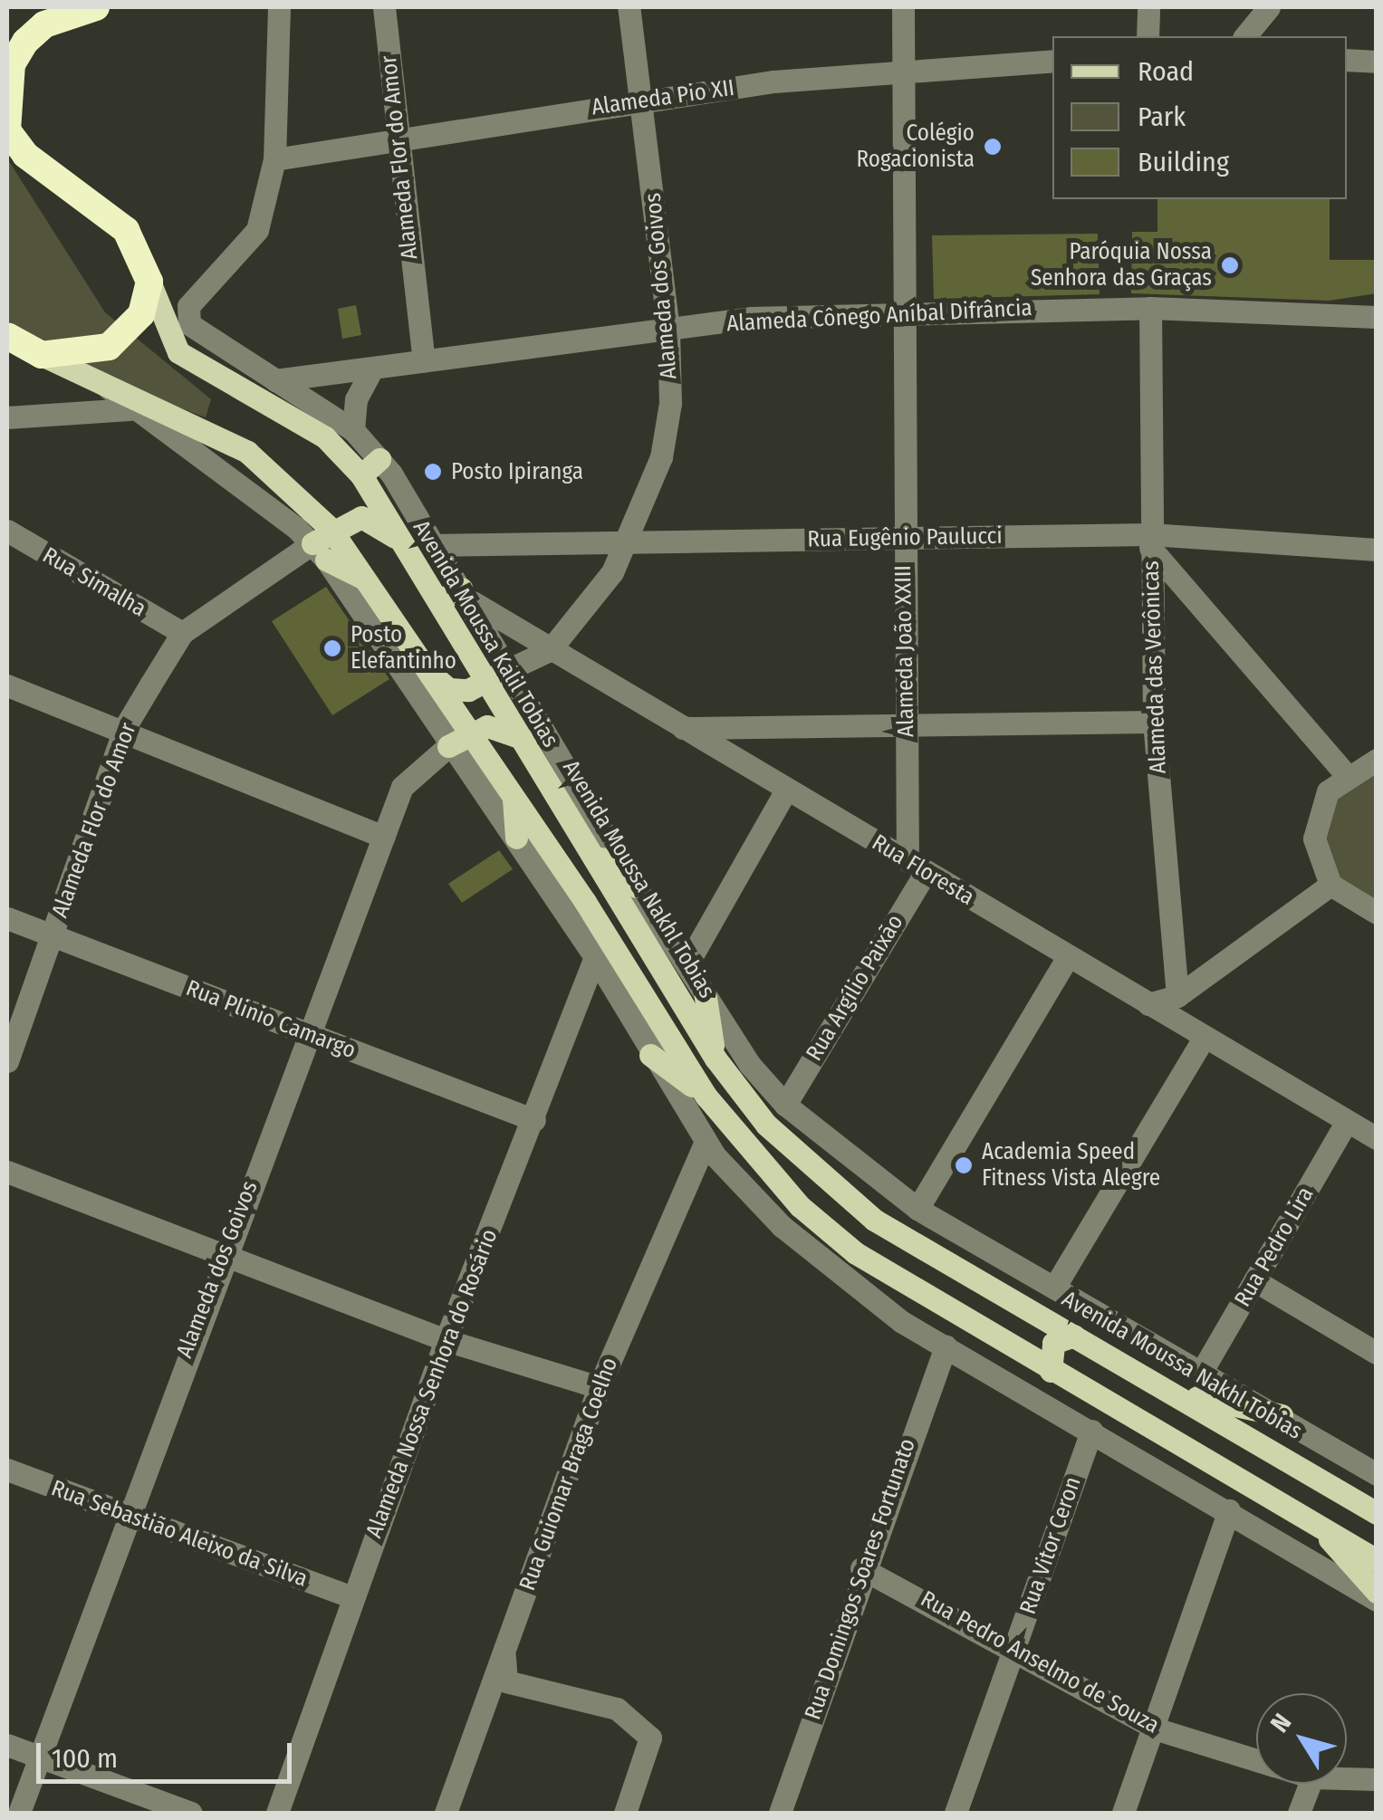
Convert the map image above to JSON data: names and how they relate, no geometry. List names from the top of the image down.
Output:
{
  "streets": {
    "highway": ["Avenida Moussa Nakhl Tobias"],
    "street": [
      "Alameda Pio XII",
      "Alameda Flor do Amor",
      "Alameda dos Goivos",
      "Alameda Cônego Aníbal Difrância",
      "Rua Eugênio Paulucci",
      "Rua Simalha",
      "Avenida Moussa Kalil Tobias",
      "Alameda João XXIII",
      "Alameda das Verônicas",
      "Rua Floresta",
      "Rua Argílio Paixão",
      "Rua Plinio Camargo",
      "Rua Pedro Lira",
      "Alameda Nossa Senhora do Rosário",
      "Rua Guiomar Braga Coelho",
      "Rua Sebastião Aleixo da Silva",
      "Rua Vitor Ceron",
      "Rua Domingos Soares Fortunato",
      "Rua Pedro Anselmo de Souza"
    ]
  },
  "crossings": [
    ["Alameda Pio XII", "Alameda Flor do Amor"],
    ["Alameda Pio XII", "Alameda dos Goivos"],
    ["Alameda Pio XII", "Avenida Moussa Kalil Tobias"],
    ["Alameda Pio XII", "Alameda João XXIII"],
    ["Alameda Flor do Amor", "Alameda Cônego Aníbal Difrância"],
    ["Alameda Flor do Amor", "Rua Simalha"],
    ["Alameda Flor do Amor", "Rua Plinio Camargo"],
    ["Alameda dos Goivos", "Alameda Cônego Aníbal Difrância"],
    ["Alameda dos Goivos", "Rua Eugênio Paulucci"],
    ["Alameda dos Goivos", "Avenida Moussa Kalil Tobias"],
    ["Alameda dos Goivos", "Rua Floresta"],
    ["Alameda dos Goivos", "Avenida Moussa Nakhl Tobias"],
    ["Alameda dos Goivos", "Rua Plinio Camargo"],
    ["Alameda dos Goivos", "Rua Sebastião Aleixo da Silva"],
    ["Alameda Cônego Aníbal Difrância", "Avenida Moussa Kalil Tobias"],
    ["Alameda Cônego Aníbal Difrância", "Alameda João XXIII"],
    ["Alameda Cônego Aníbal Difrância", "Alameda das Verônicas"],
    ["Alameda Cônego Aníbal Difrância", "Avenida Moussa Nakhl Tobias"],
    ["Rua Eugênio Paulucci", "Avenida Moussa Kalil Tobias"],
    ["Rua Eugênio Paulucci", "Alameda João XXIII"],
    ["Rua Eugênio Paulucci", "Alameda das Verônicas"],
    ["Avenida Moussa Kalil Tobias", "Rua Floresta"],
    ["Avenida Moussa Kalil Tobias", "Avenida Moussa Nakhl Tobias"],
    ["Avenida Moussa Kalil Tobias", "Rua Argílio Paixão"],
    ["Avenida Moussa Kalil Tobias", "Rua Pedro Lira"],
    ["Alameda João XXIII", "Rua Floresta"],
    ["Alameda João XXIII", "Rua Argílio Paixão"],
    ["Rua Floresta", "Rua Argílio Paixão"],
    ["Rua Floresta", "Rua Pedro Lira"],
    ["Rua Plinio Camargo", "Alameda Nossa Senhora do Rosário"],
    ["Alameda Nossa Senhora do Rosário", "Rua Sebastião Aleixo da Silva"],
    ["Rua Vitor Ceron", "Rua Pedro Anselmo de Souza"],
    ["Rua Domingos Soares Fortunato", "Rua Pedro Anselmo de Souza"]
  ],
  "places": [
    "Colégio Rogacionista",
    "Paróquia Nossa Senhora das Graças",
    "Posto Ipiranga",
    "Posto Elefantinho",
    "Academia Speed Fitness Vista Alegre"
  ],
  "legend": ["Road", "Park", "Building"],
  "scale_bar": "100 m",
  "north": "top left"
}
